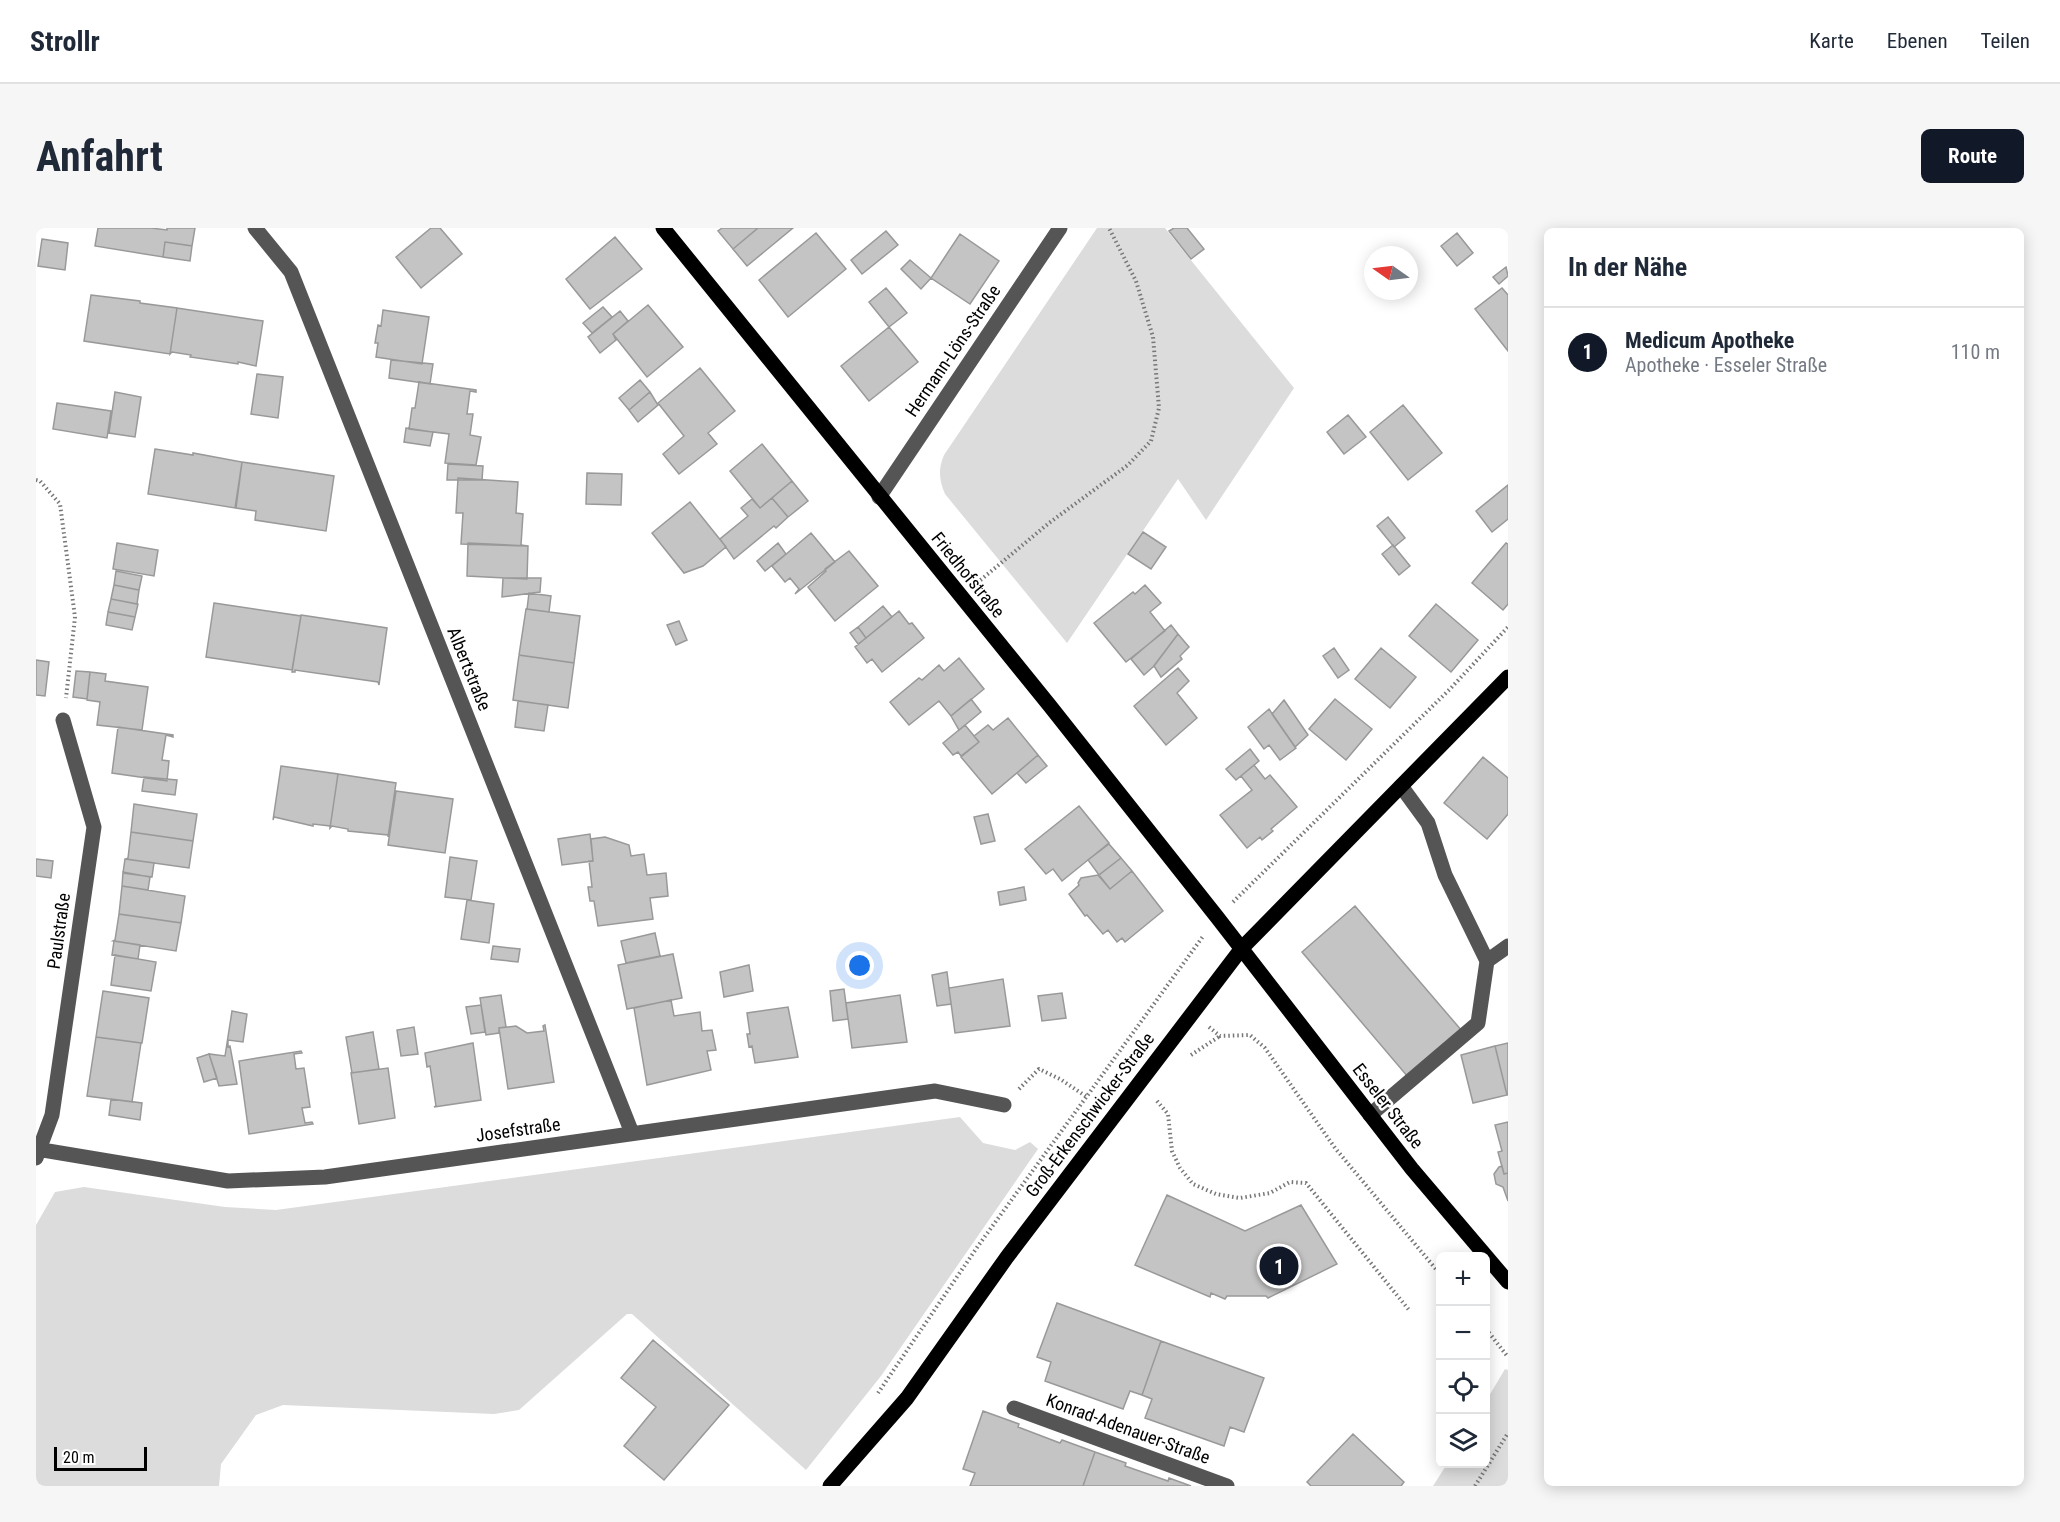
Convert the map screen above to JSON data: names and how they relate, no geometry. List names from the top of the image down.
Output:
{
  "streets": {
    "main road": ["Friedhofstraße", "Esseler Straße", "Groß-Erkenschwicker-Straße"],
    "street": [
      "Hermann-Löns-Straße",
      "Albertstraße",
      "Paulstraße",
      "Josefstraße",
      "Konrad-Adenauer-Straße"
    ]
  },
  "crossings": [
    ["Hermann-Löns-Straße", "Friedhofstraße"],
    ["Friedhofstraße", "Esseler Straße"],
    ["Friedhofstraße", "Groß-Erkenschwicker-Straße"],
    ["Albertstraße", "Josefstraße"],
    ["Paulstraße", "Josefstraße"],
    ["Esseler Straße", "Groß-Erkenschwicker-Straße"]
  ],
  "scale_bar": "20 m",
  "north": "left",
  "page": {
    "header": "Strollr",
    "nav": ["Karte", "Ebenen", "Teilen"],
    "buttons": "Route",
    "title": "Anfahrt",
    "heading": "In der Nähe",
    "list": [
      {
        "mark": "1",
        "name": "Medicum Apotheke",
        "note": "Apotheke · Esseler Straße",
        "value": "110 m"
      }
    ],
    "pins": "1",
    "map_buttons": ["+", "−"],
    "scale": "20 m"
  }
}
